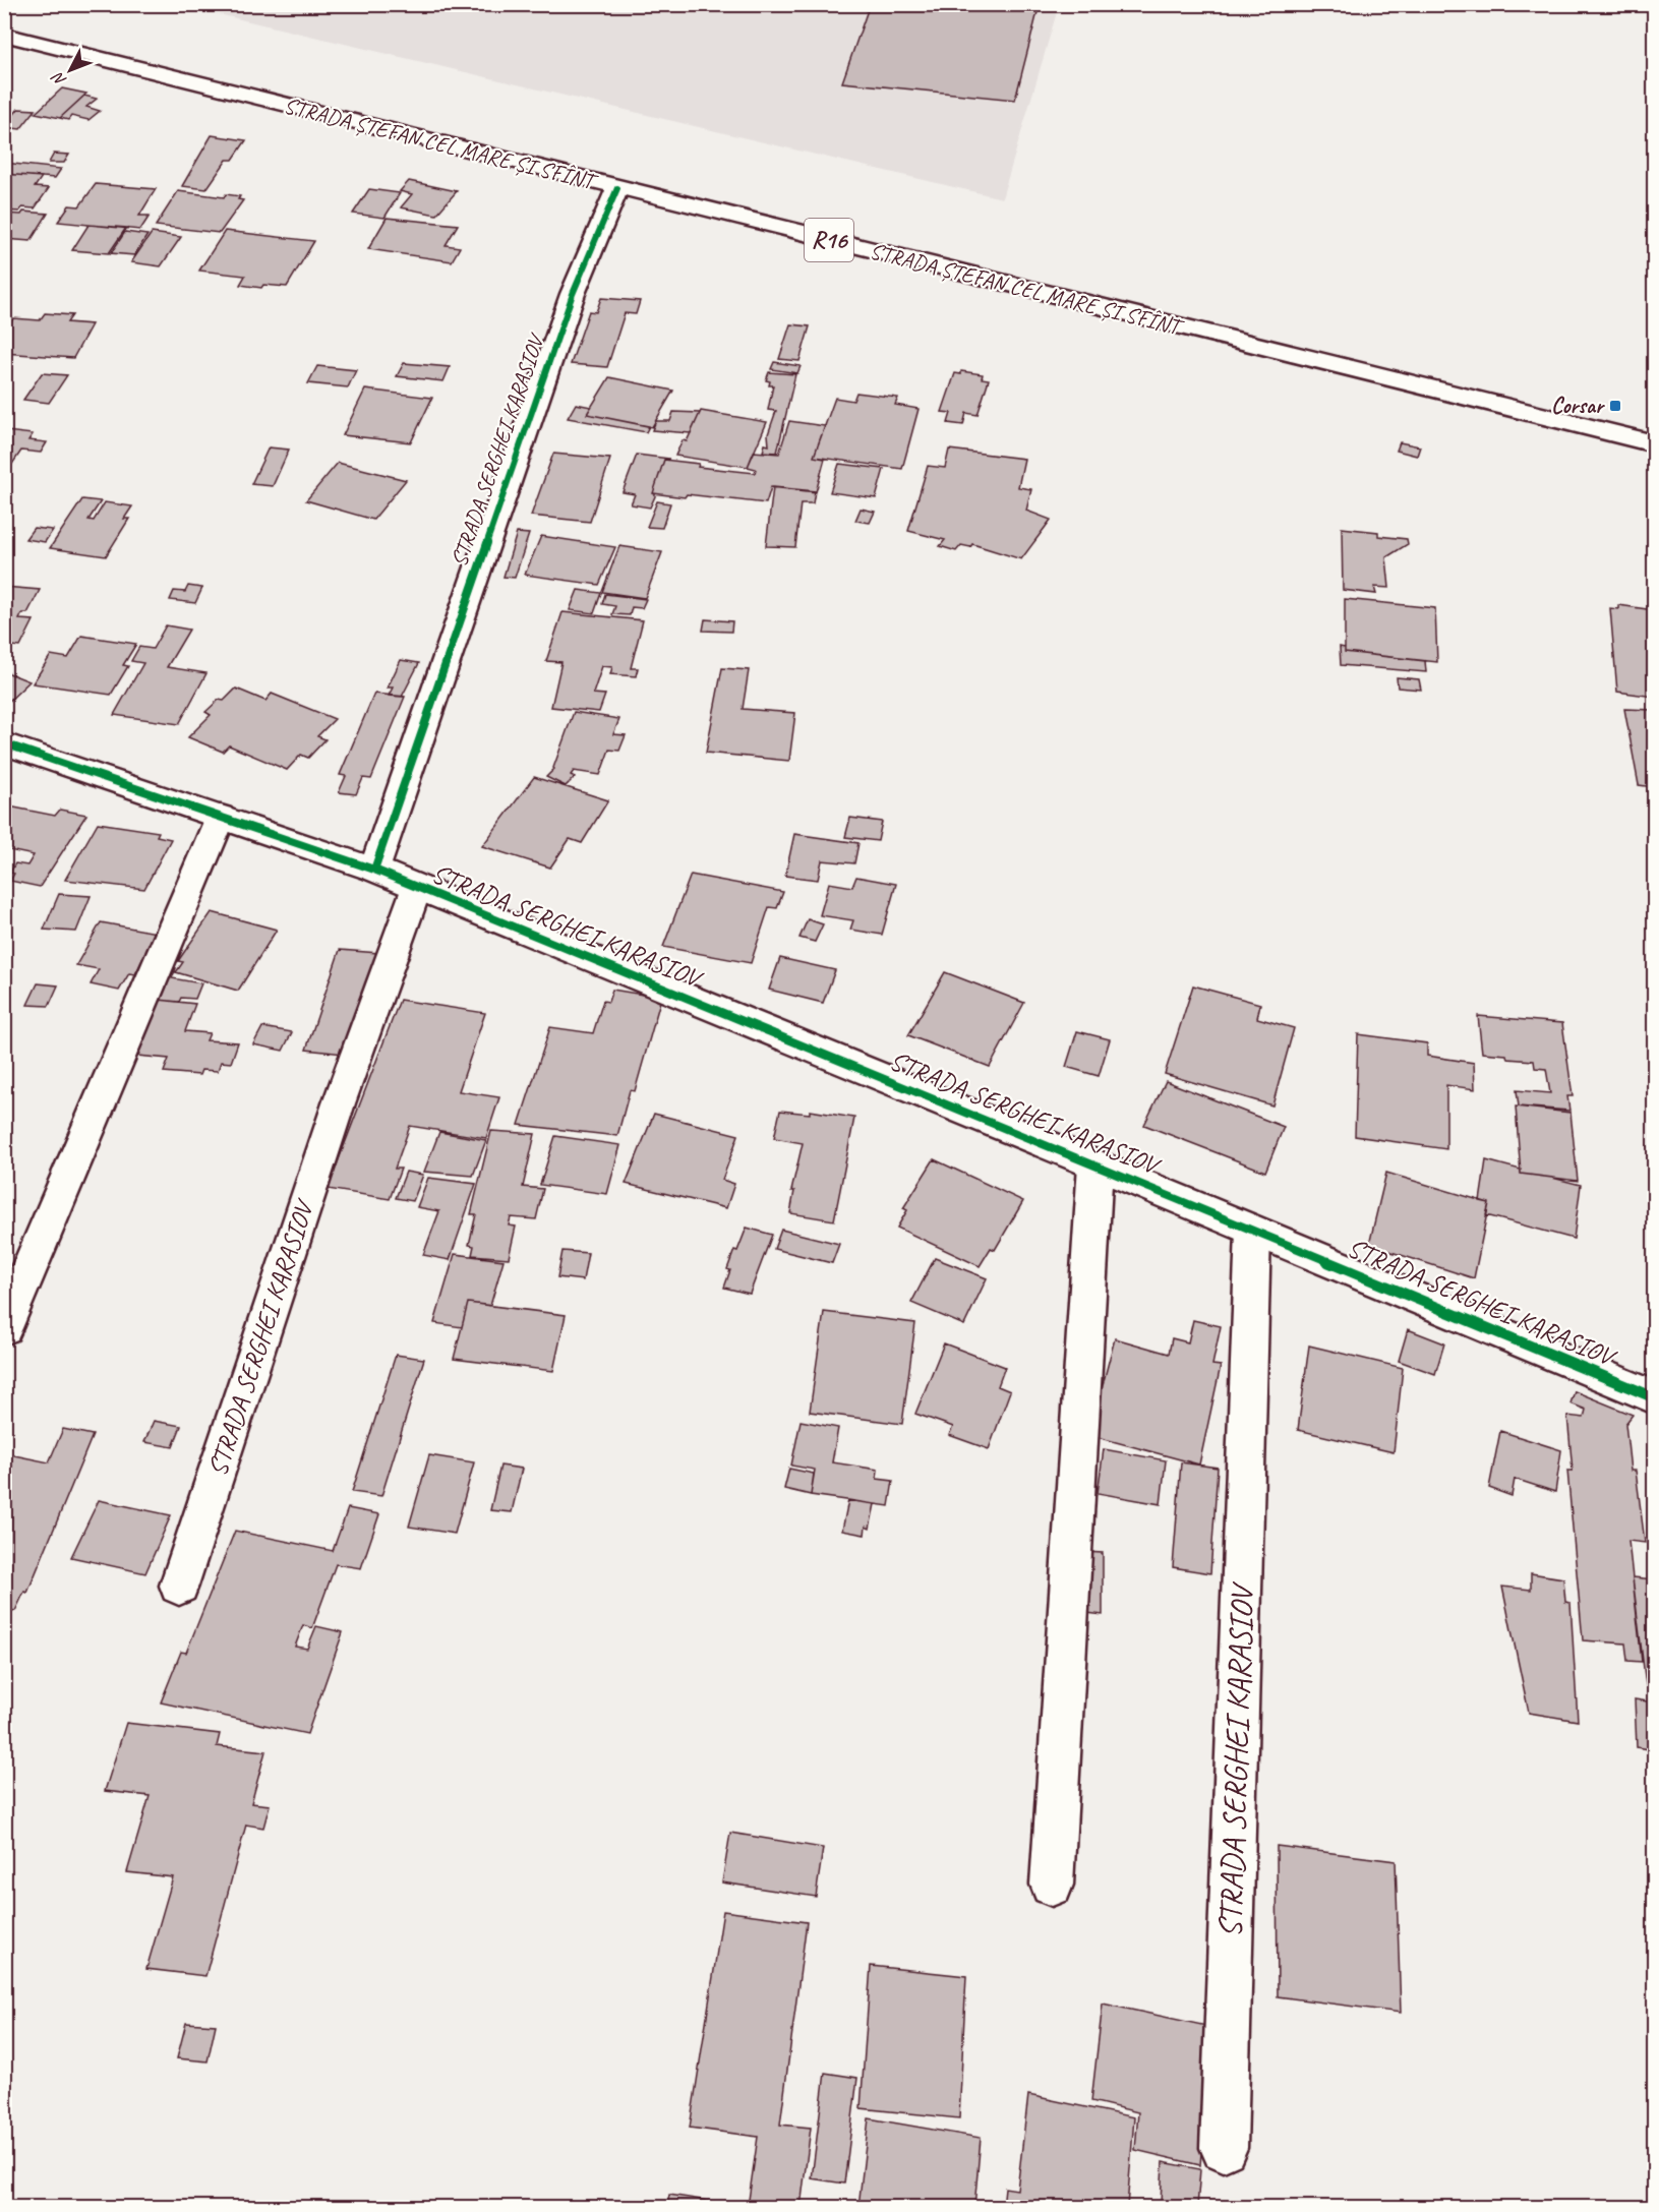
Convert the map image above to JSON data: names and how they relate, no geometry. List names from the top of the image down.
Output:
{
  "streets": {
    "street": ["STRADA ȘTEFAN CEL MARE ȘI SFÎNT", "R16", "STRADA SERGHEI KARASIOV"]
  },
  "crossings": [
    ["STRADA ȘTEFAN CEL MARE ȘI SFÎNT", "STRADA SERGHEI KARASIOV"]
  ],
  "places": {
    "transit": ["Corsar"]
  },
  "north": "bottom left"
}
